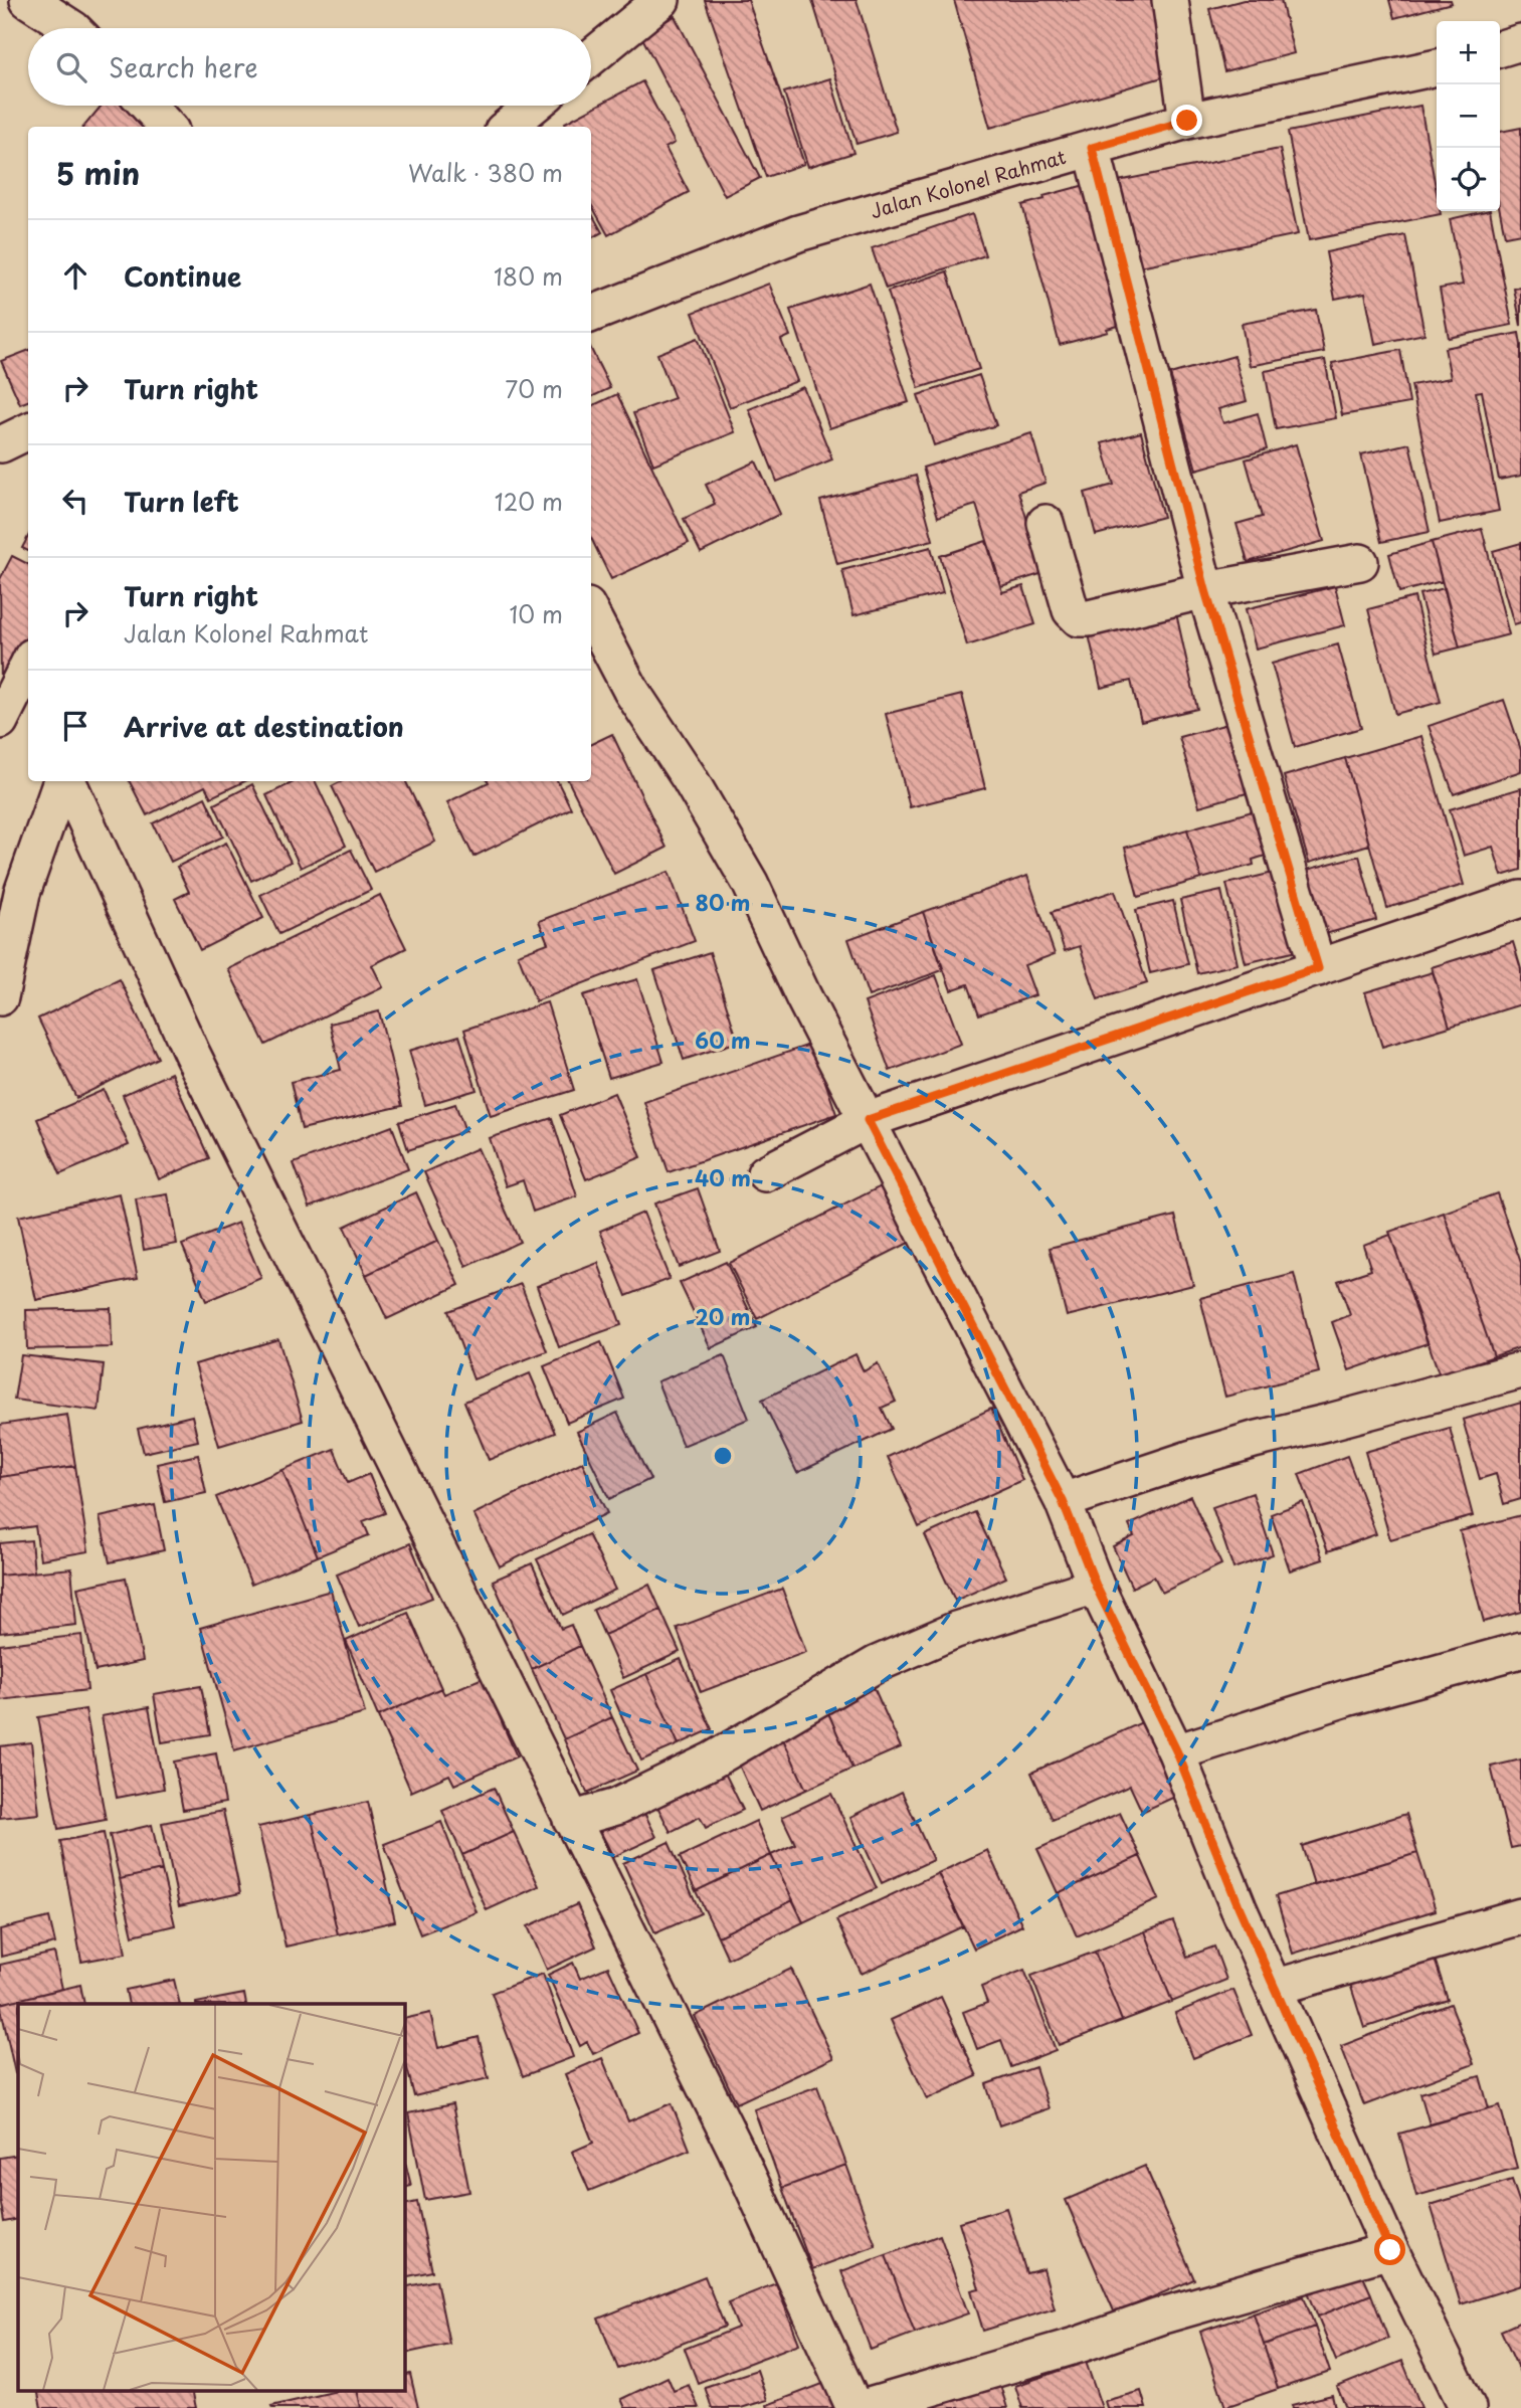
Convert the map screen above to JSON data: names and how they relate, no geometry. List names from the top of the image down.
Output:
{
  "streets": {
    "street": ["Jalan Kolonel Rahmat"]
  },
  "page": {
    "map_buttons": ["+", "−"],
    "search": "Search here",
    "heading": ["5 min", "Walk · 380 m"],
    "list": [
      ["Continue", "180 m"],
      ["Turn right", "70 m"],
      ["Turn left", "120 m"],
      ["Turn right", "Jalan Kolonel Rahmat", "10 m"],
      "Arrive at destination"
    ]
  },
  "rings": [
    "80 m",
    "60 m",
    "40 m",
    "20 m"
  ]
}
